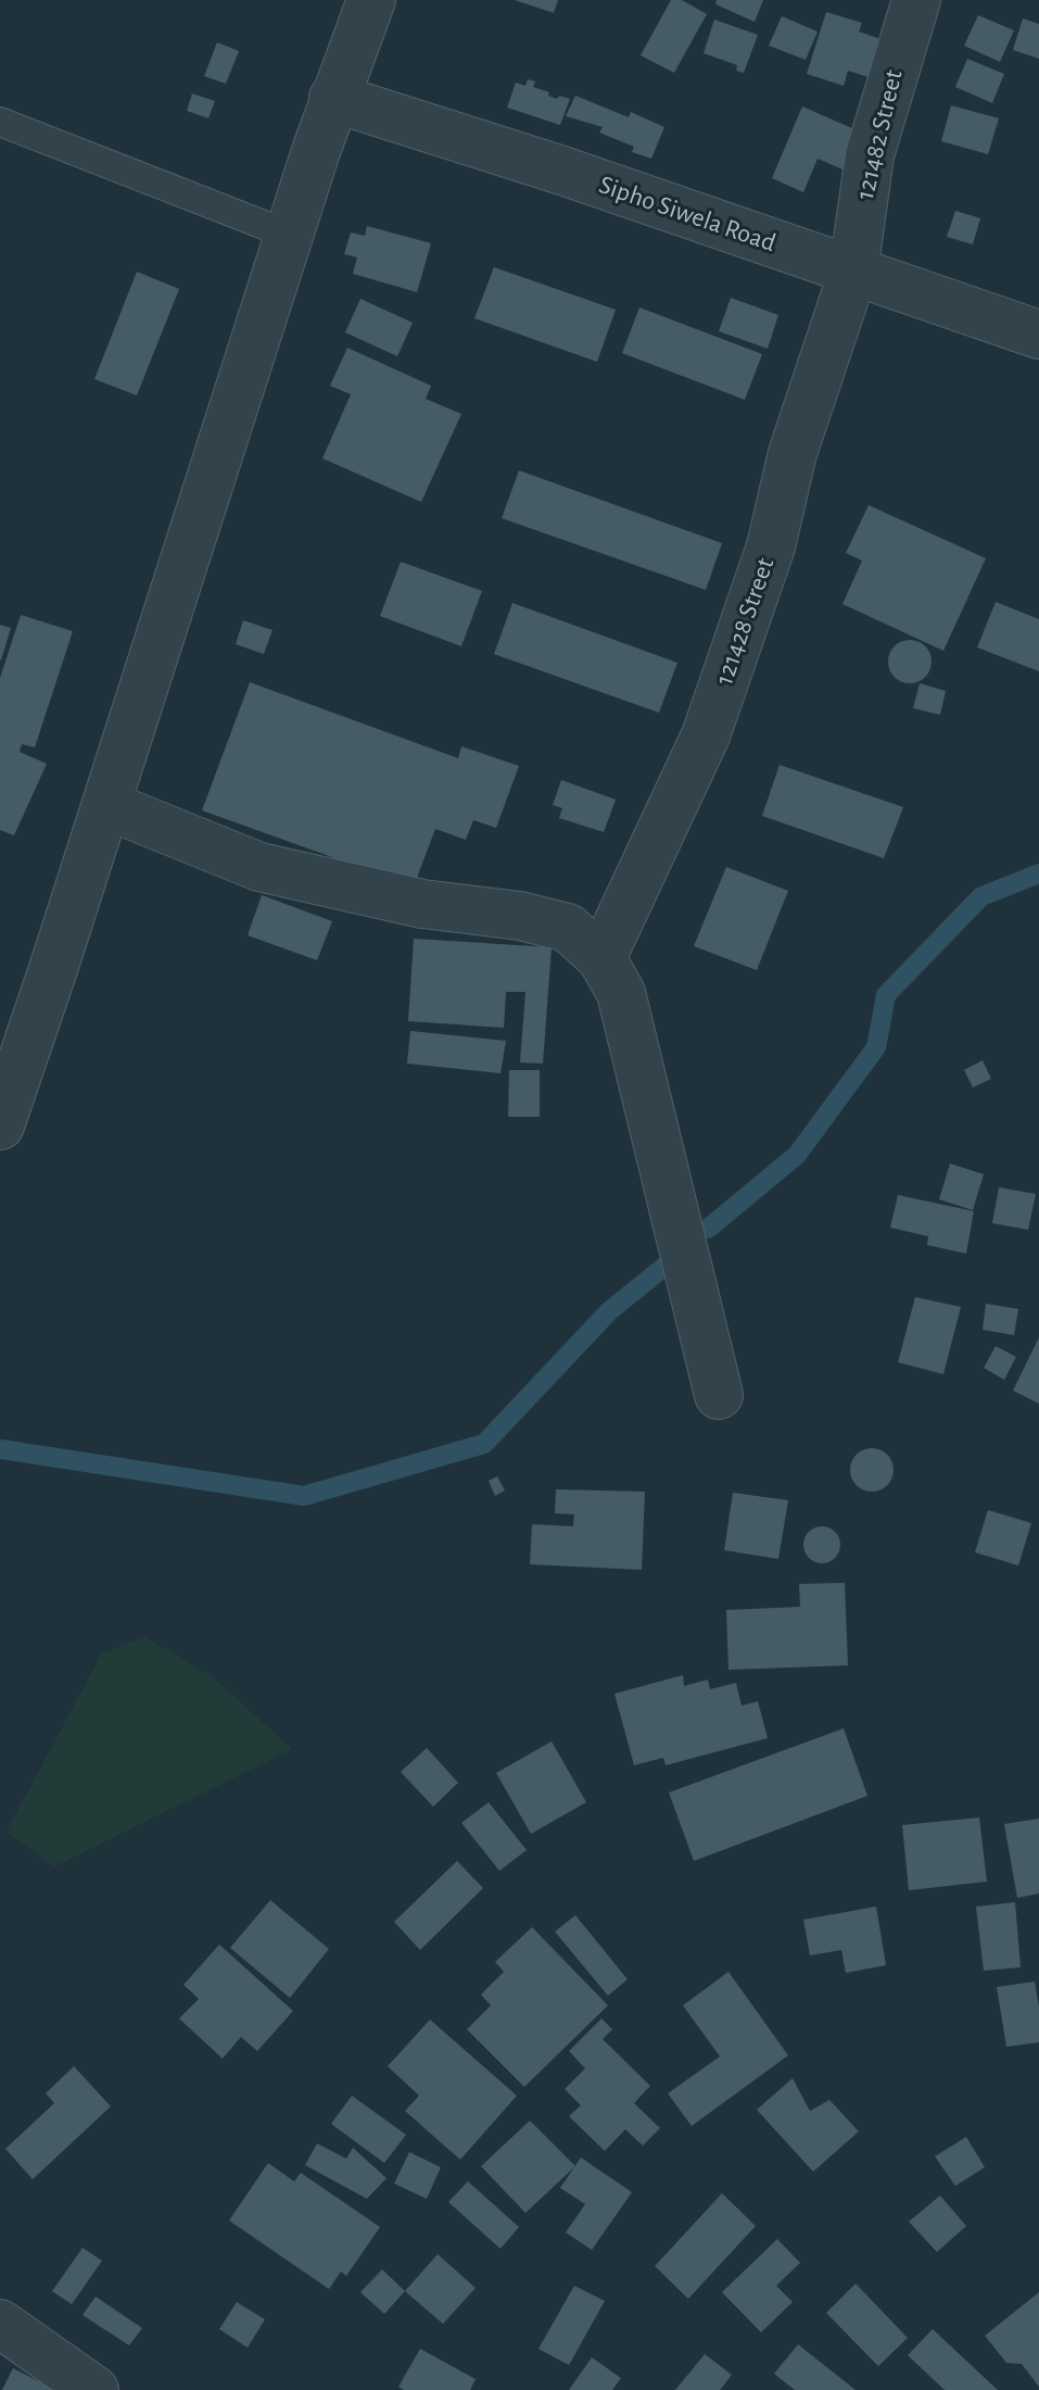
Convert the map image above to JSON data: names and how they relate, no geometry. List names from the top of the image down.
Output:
{
  "streets": {
    "street": ["121482 Street", "Sipho Siwela Road", "121428 Street"]
  },
  "crossings": [
    ["121482 Street", "Sipho Siwela Road"],
    ["121482 Street", "121428 Street"],
    ["Sipho Siwela Road", "121428 Street"]
  ]
}
